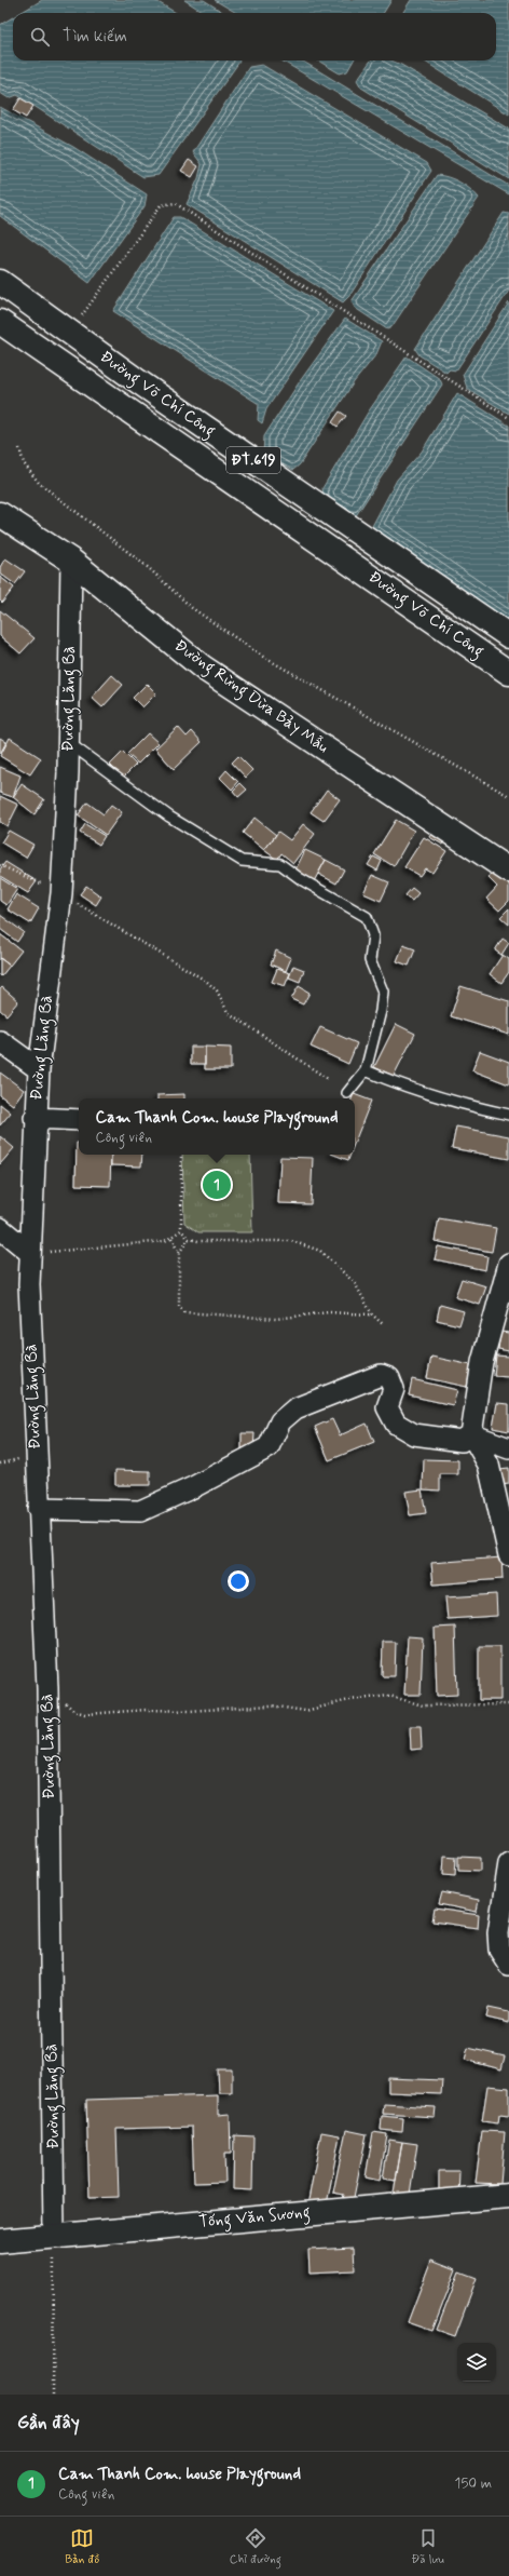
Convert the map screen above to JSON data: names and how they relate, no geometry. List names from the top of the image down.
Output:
{
  "streets": {
    "main road": [
      "Đường Võ Chí Công",
      "ĐT.619",
      "Đường Rừng Dừa Bảy Mẫu",
      "Tống Văn Sương"
    ],
    "street": ["Đường Lăng Bà"]
  },
  "crossings": [
    ["Đường Rừng Dừa Bảy Mẫu", "Đường Lăng Bà"],
    ["Đường Lăng Bà", "Tống Văn Sương"]
  ],
  "page": {
    "search": "Tìm kiếm",
    "popup": ["Cam Thanh Com. house Playground", "Công viên"],
    "pins": "1",
    "heading": "Gần đây",
    "list": [
      {
        "mark": "1",
        "name": "Cam Thanh Com. house Playground",
        "note": "Công viên",
        "value": "150 m"
      }
    ],
    "nav": ["Bản đồ", "Chỉ đường", "Đã lưu"]
  }
}
